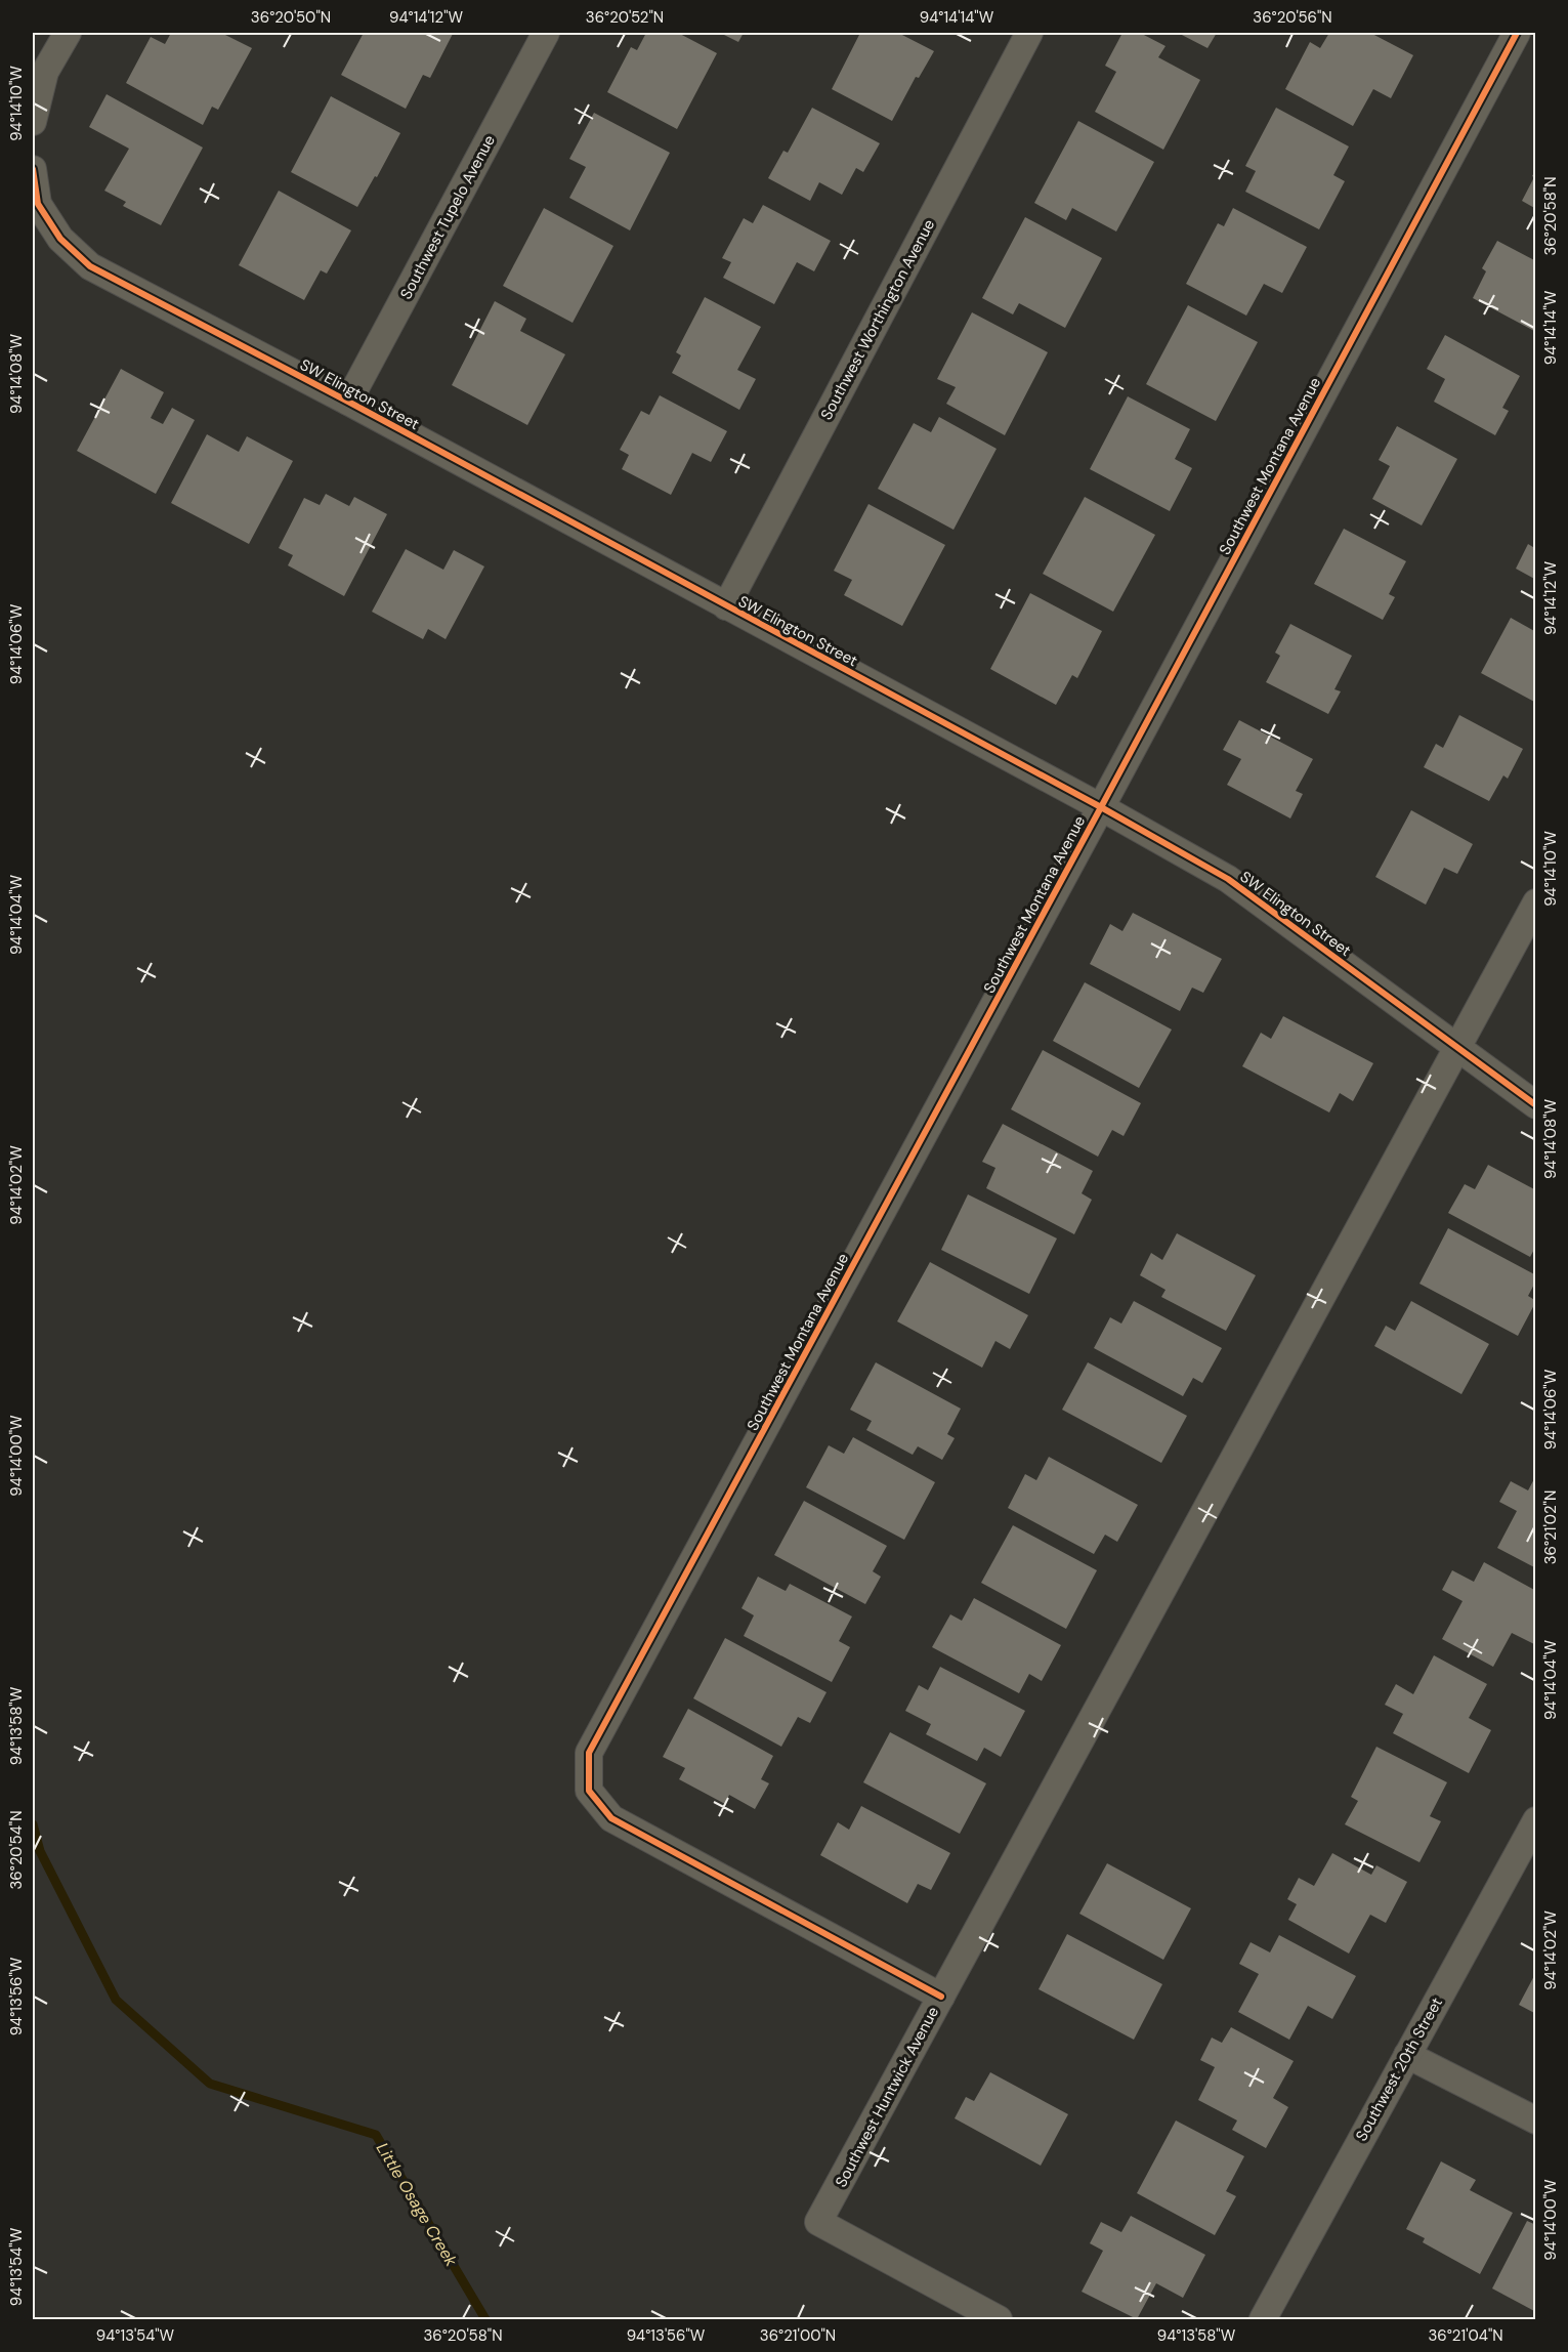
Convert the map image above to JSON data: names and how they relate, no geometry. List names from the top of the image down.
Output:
{
  "streets": {
    "street": [
      "Southwest Tupelo Avenue",
      "Southwest Worthington Avenue",
      "SW Elington Street",
      "Southwest Montana Avenue",
      "Southwest 20th Street",
      "Southwest Huntwick Avenue"
    ]
  },
  "crossings": [
    ["Southwest Tupelo Avenue", "SW Elington Street"],
    ["Southwest Worthington Avenue", "SW Elington Street"],
    ["SW Elington Street", "Southwest Montana Avenue"],
    ["SW Elington Street", "Southwest Huntwick Avenue"],
    ["Southwest Montana Avenue", "Southwest Huntwick Avenue"]
  ],
  "water": ["Little Osage Creek"],
  "coordinates": [
    "36°20'50\"N",
    "94°14'12\"W",
    "36°20'52\"N",
    "94°14'14\"W",
    "36°20'56\"N",
    "94°14'10\"W",
    "36°20'58\"N",
    "94°14'08\"W",
    "94°14'06\"W",
    "94°14'04\"W",
    "94°14'02\"W",
    "94°14'00\"W",
    "36°21'02\"N",
    "94°13'58\"W",
    "36°20'54\"N",
    "94°13'56\"W",
    "94°13'54\"W",
    "36°21'00\"N",
    "36°21'04\"N"
  ]
}
